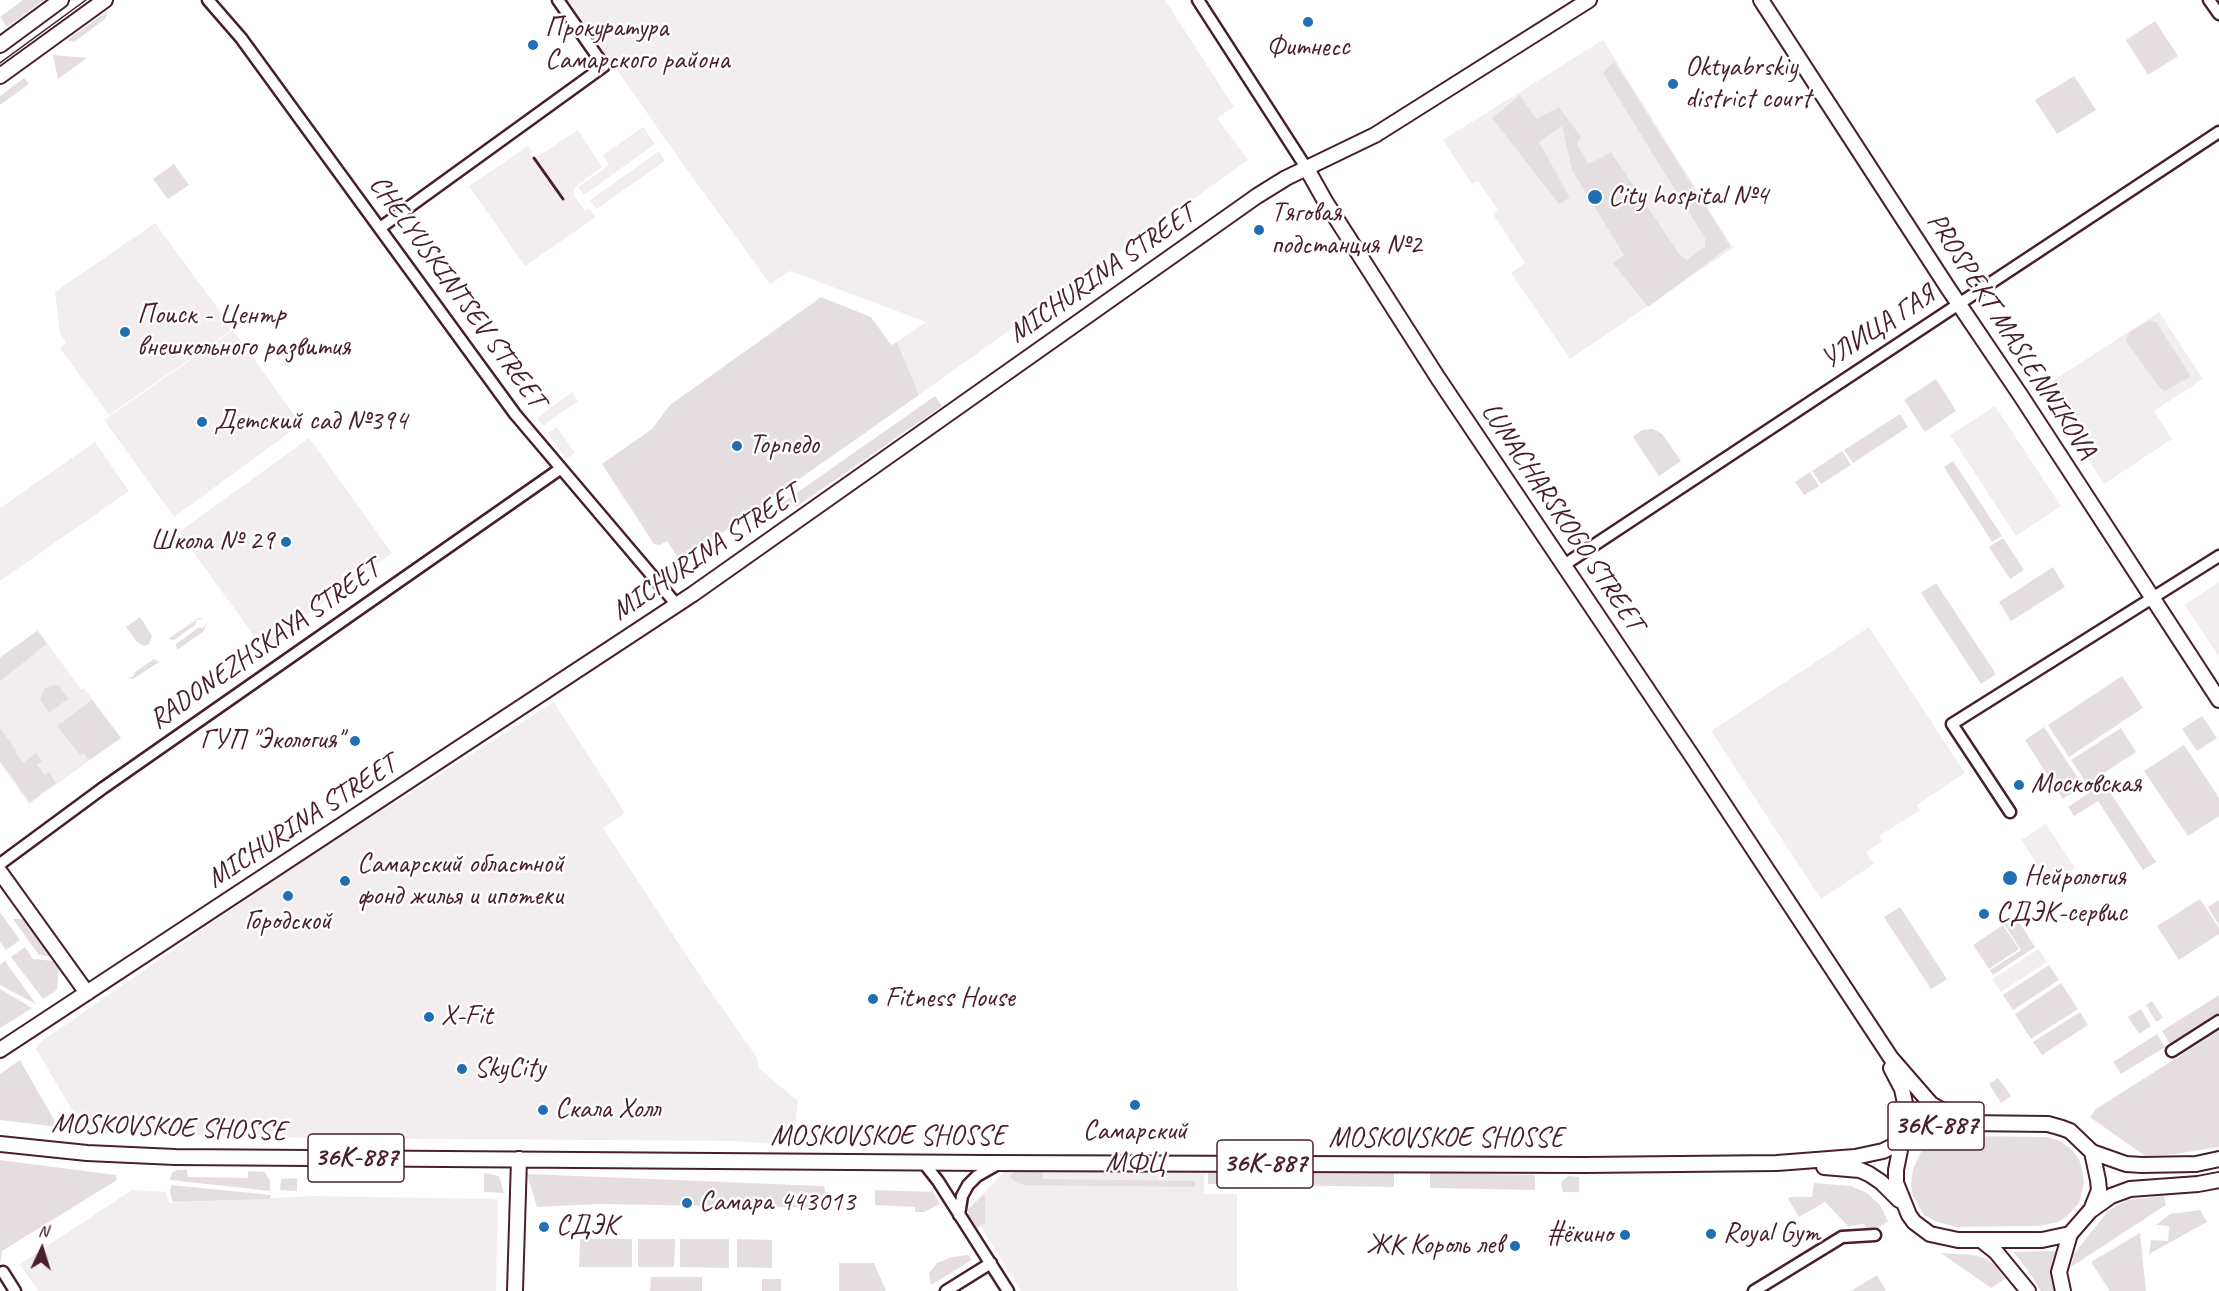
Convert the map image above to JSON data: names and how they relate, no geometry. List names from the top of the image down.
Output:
{
  "streets": {
    "main road": [
      "MICHURINA STREET",
      "PROSPEKT MASLENNIKOVA",
      "LUNACHARSKOGO STREET",
      "36К-887",
      "MOSKOVSKOE SHOSSE"
    ],
    "street": ["CHELYUSKINTSEV STREET", "УЛИЦА ГАЯ", "RADONEZHSKAYA STREET"]
  },
  "crossings": [
    ["MICHURINA STREET", "CHELYUSKINTSEV STREET"],
    ["MICHURINA STREET", "LUNACHARSKOGO STREET"],
    ["CHELYUSKINTSEV STREET", "RADONEZHSKAYA STREET"],
    ["УЛИЦА ГАЯ", "PROSPEKT MASLENNIKOVA"],
    ["УЛИЦА ГАЯ", "LUNACHARSKOGO STREET"],
    ["LUNACHARSKOGO STREET", "MOSKOVSKOE SHOSSE"]
  ],
  "places": [
    "Фитнесс",
    "Прокуратура Самарского района",
    "Oktyabrskiy district court",
    "City hospital №4",
    "Тяговая подстанция №2",
    "Поиск - Центр внешкольного развития",
    "Детский сад №394",
    "Торпедо",
    "Школа № 29",
    "ГУП \"Экология\"",
    "Московская",
    "Нейрология",
    "Самарский областной фонд жилья и ипотеки",
    "Городской",
    "СДЭК-сервис",
    "Fitness House",
    "X-Fit",
    "SkyCity",
    "Самарский МФЦ",
    "Скала Холл",
    "Самара 443013",
    "СДЭК",
    "Royal Gym",
    "#ёкино",
    "ЖК Король лев"
  ],
  "north": "top"
}
